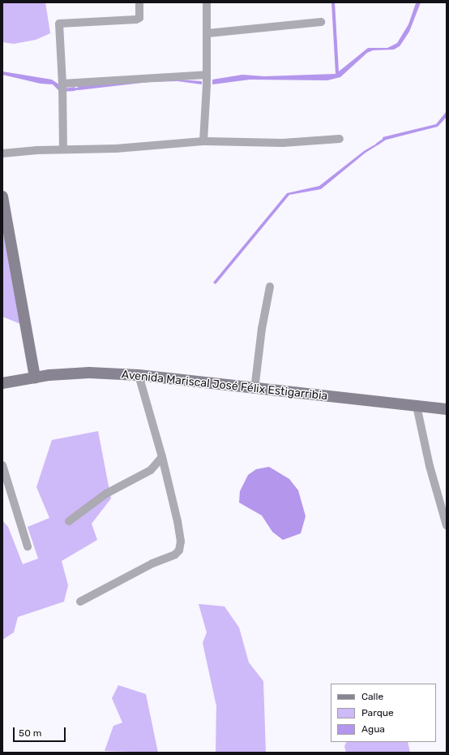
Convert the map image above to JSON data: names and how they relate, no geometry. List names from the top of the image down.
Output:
{
  "streets": {
    "main road": ["Avenida Mariscal José Félix Estigarribia"]
  },
  "legend": ["Calle", "Parque", "Agua"],
  "scale_bar": "50 m"
}
